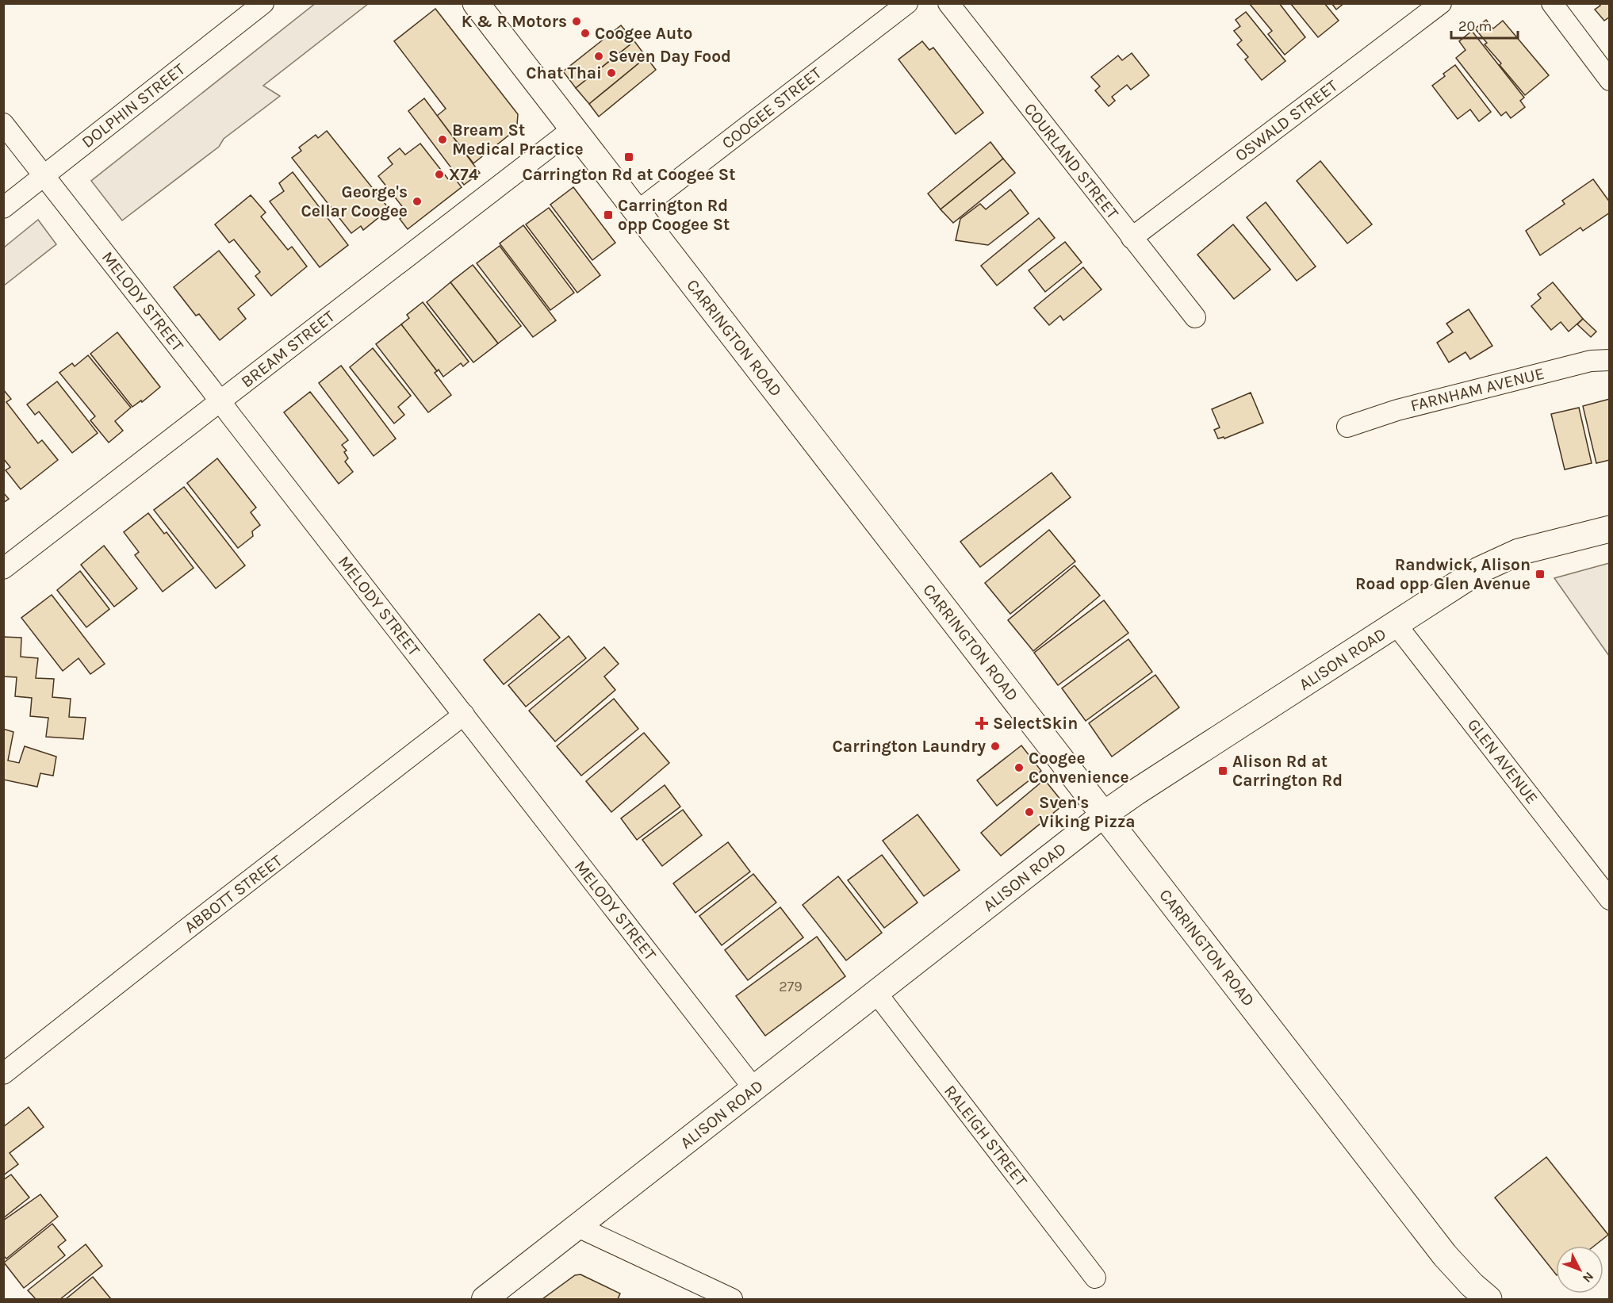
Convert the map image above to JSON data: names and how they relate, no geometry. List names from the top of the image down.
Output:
{
  "streets": {
    "main road": ["CARRINGTON ROAD", "ALISON ROAD"],
    "street": [
      "DOLPHIN STREET",
      "COOGEE STREET",
      "OSWALD STREET",
      "COURLAND STREET",
      "MELODY STREET",
      "BREAM STREET",
      "FARNHAM AVENUE",
      "GLEN AVENUE",
      "ABBOTT STREET",
      "RALEIGH STREET"
    ]
  },
  "crossings": [
    ["DOLPHIN STREET", "MELODY STREET"],
    ["COOGEE STREET", "CARRINGTON ROAD"],
    ["OSWALD STREET", "COURLAND STREET"],
    ["MELODY STREET", "BREAM STREET"],
    ["MELODY STREET", "ALISON ROAD"],
    ["MELODY STREET", "ABBOTT STREET"],
    ["CARRINGTON ROAD", "BREAM STREET"],
    ["CARRINGTON ROAD", "ALISON ROAD"],
    ["ALISON ROAD", "GLEN AVENUE"],
    ["ALISON ROAD", "RALEIGH STREET"]
  ],
  "places": {
    "other": [
      "K & R Motors",
      "Coogee Auto",
      "Seven Day Food",
      "Chat Thai",
      "Bream St Medical Practice",
      "X74",
      "George's Cellar Coogee",
      "Carrington Laundry",
      "Coogee Convenience",
      "Sven's Viking Pizza"
    ],
    "transit": [
      "Carrington Rd at Coogee St",
      "Carrington Rd opp Coogee St",
      "Randwick, Alison Road opp Glen Avenue",
      "Alison Rd at Carrington Rd"
    ],
    "health": ["SelectSkin"]
  },
  "house_numbers": ["279"],
  "scale_bar": "20 m",
  "north": "bottom right"
}
